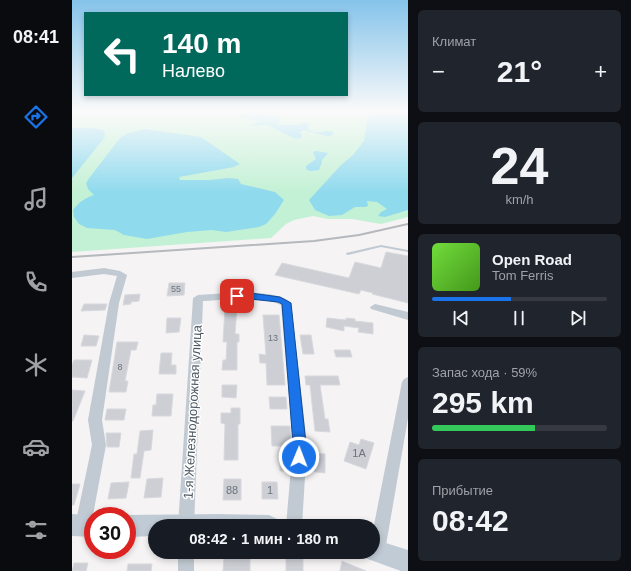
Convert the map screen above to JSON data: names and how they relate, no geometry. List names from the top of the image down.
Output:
{
  "streets": {
    "street": ["1-я Железнодорожная улица"]
  },
  "house_numbers": [
    "55",
    "13",
    "8",
    "1А",
    "88",
    "1"
  ],
  "page": {
    "tabs": "08:41",
    "tile": [
      "Климат",
      ["24", "km/h"],
      ["Запас хода · 59%", "295 km"],
      ["Прибытие", "08:42"]
    ],
    "turn": ["140 m", "Налево"],
    "heat": ["−", "21°", "+"],
    "song": ["Open Road", "Tom Ferris"],
    "limit": "30",
    "trip": "08:42 · 1 мин · 180 m"
  }
}
